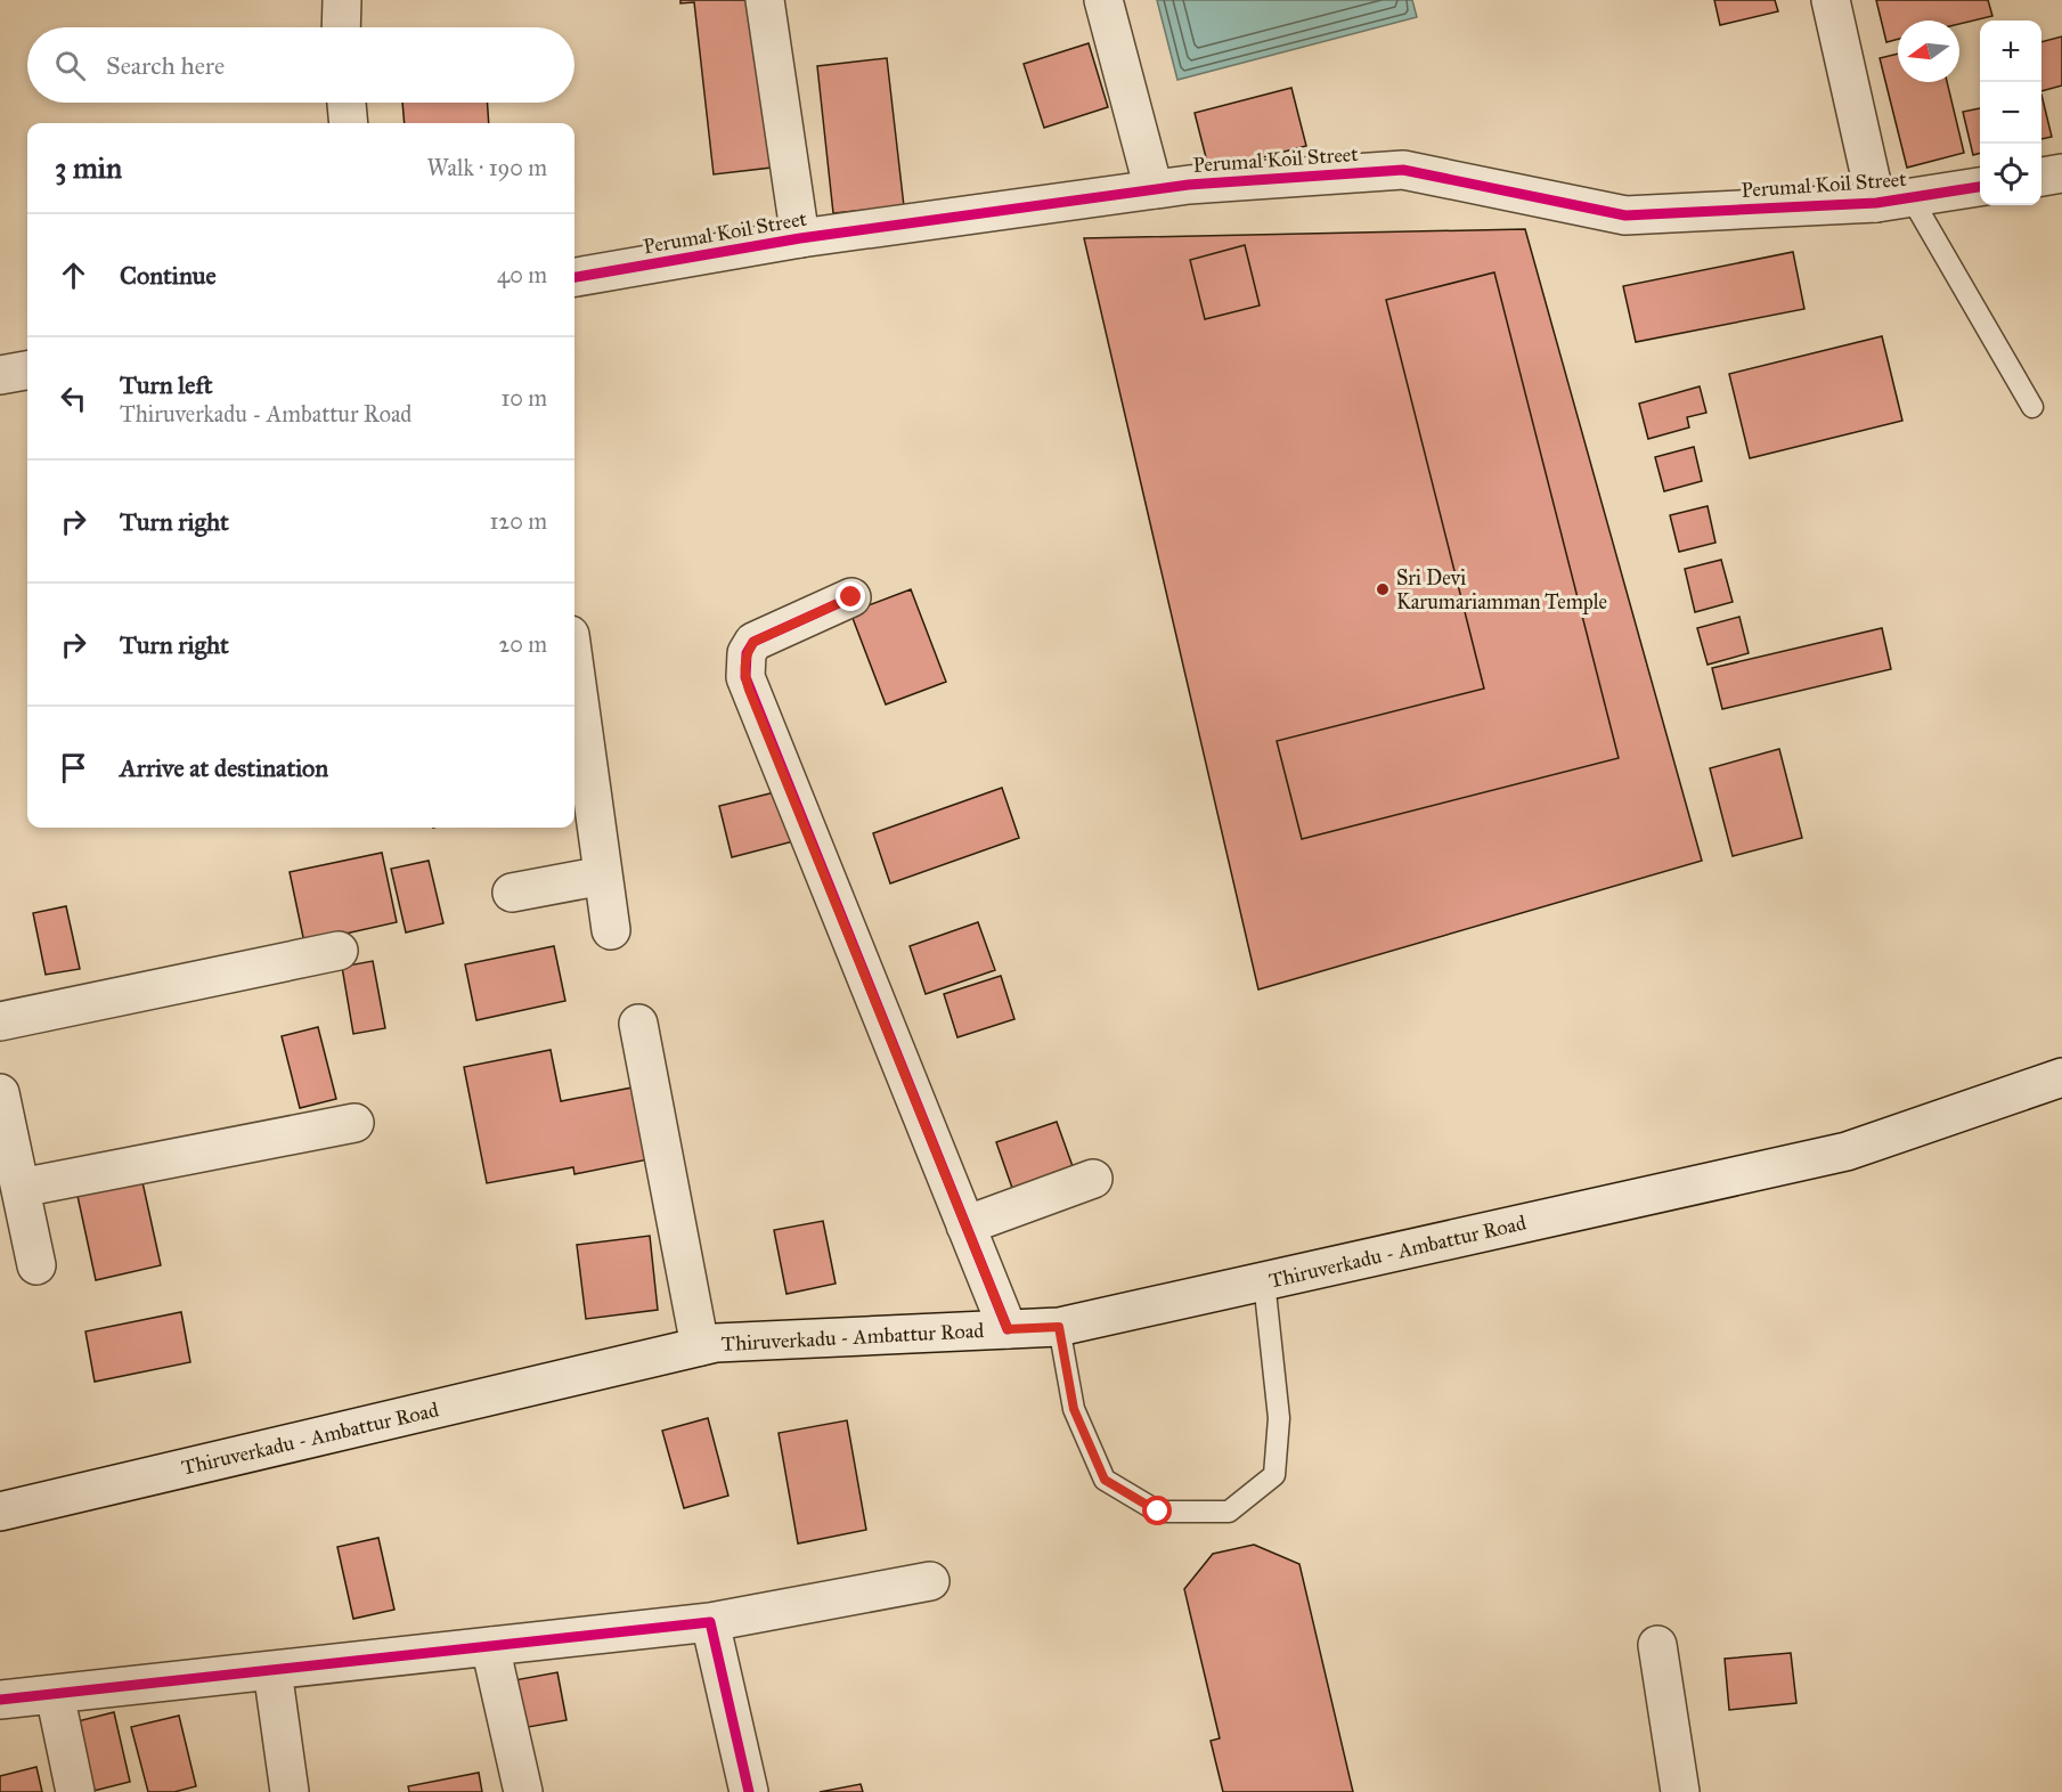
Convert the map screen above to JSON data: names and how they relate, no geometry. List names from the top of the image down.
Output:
{
  "streets": {
    "street": ["Perumal Koil Street", "Thiruverkadu - Ambattur Road"]
  },
  "places": ["Sri Devi Karumariamman Temple"],
  "north": "left",
  "page": {
    "map_buttons": ["+", "−"],
    "search": "Search here",
    "heading": ["3 min", "Walk · 190 m"],
    "list": [
      ["Continue", "40 m"],
      ["Turn left", "Thiruverkadu - Ambattur Road", "10 m"],
      ["Turn right", "120 m"],
      ["Turn right", "20 m"],
      "Arrive at destination"
    ]
  }
}
